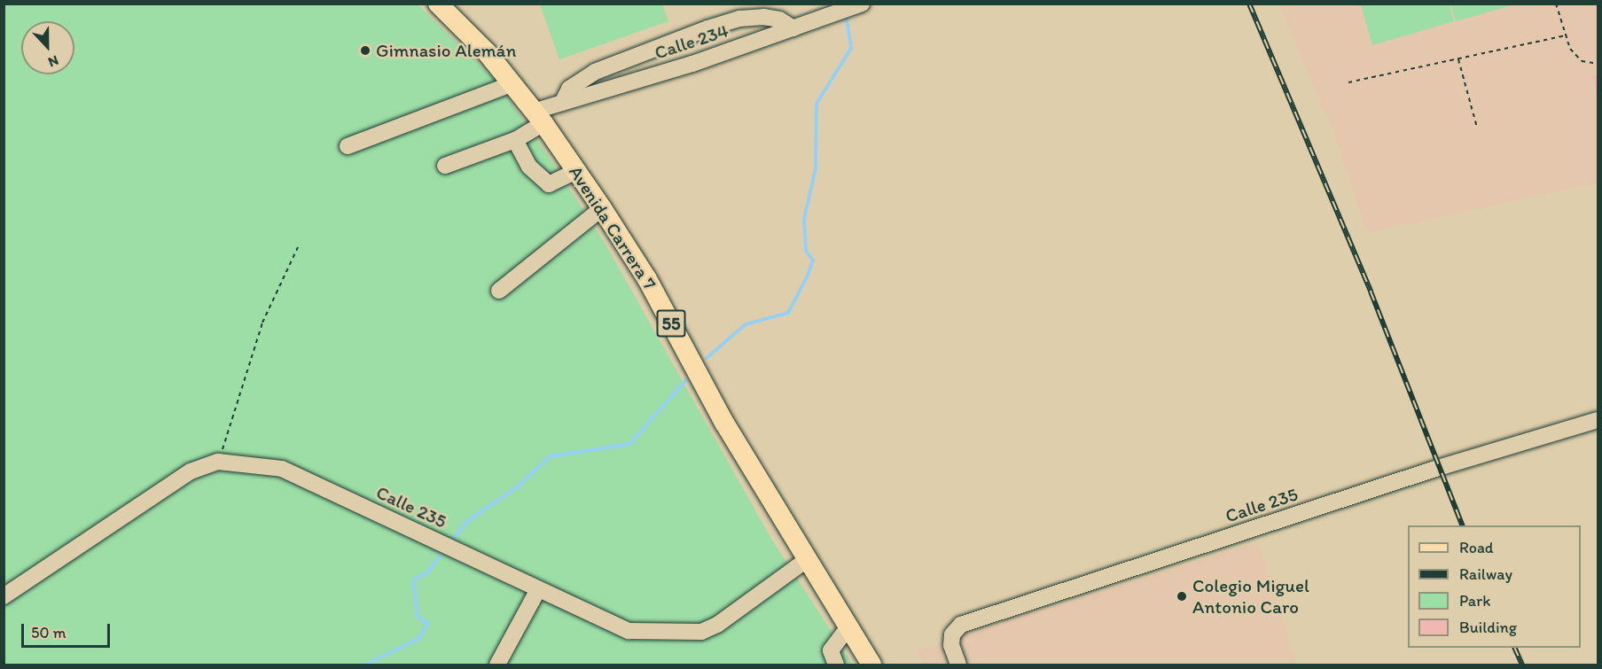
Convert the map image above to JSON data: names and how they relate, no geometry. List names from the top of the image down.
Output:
{
  "streets": {
    "main road": ["Avenida Carrera 7", "55"],
    "street": ["Calle 234", "Calle 235"]
  },
  "crossings": [
    ["Calle 234", "Avenida Carrera 7"],
    ["Avenida Carrera 7", "Calle 235"]
  ],
  "places": ["Gimnasio Alemán", "Colegio Miguel Antonio Caro"],
  "legend": [
    "Road",
    "Railway",
    "Park",
    "Building"
  ],
  "scale_bar": "50 m",
  "north": "bottom"
}
